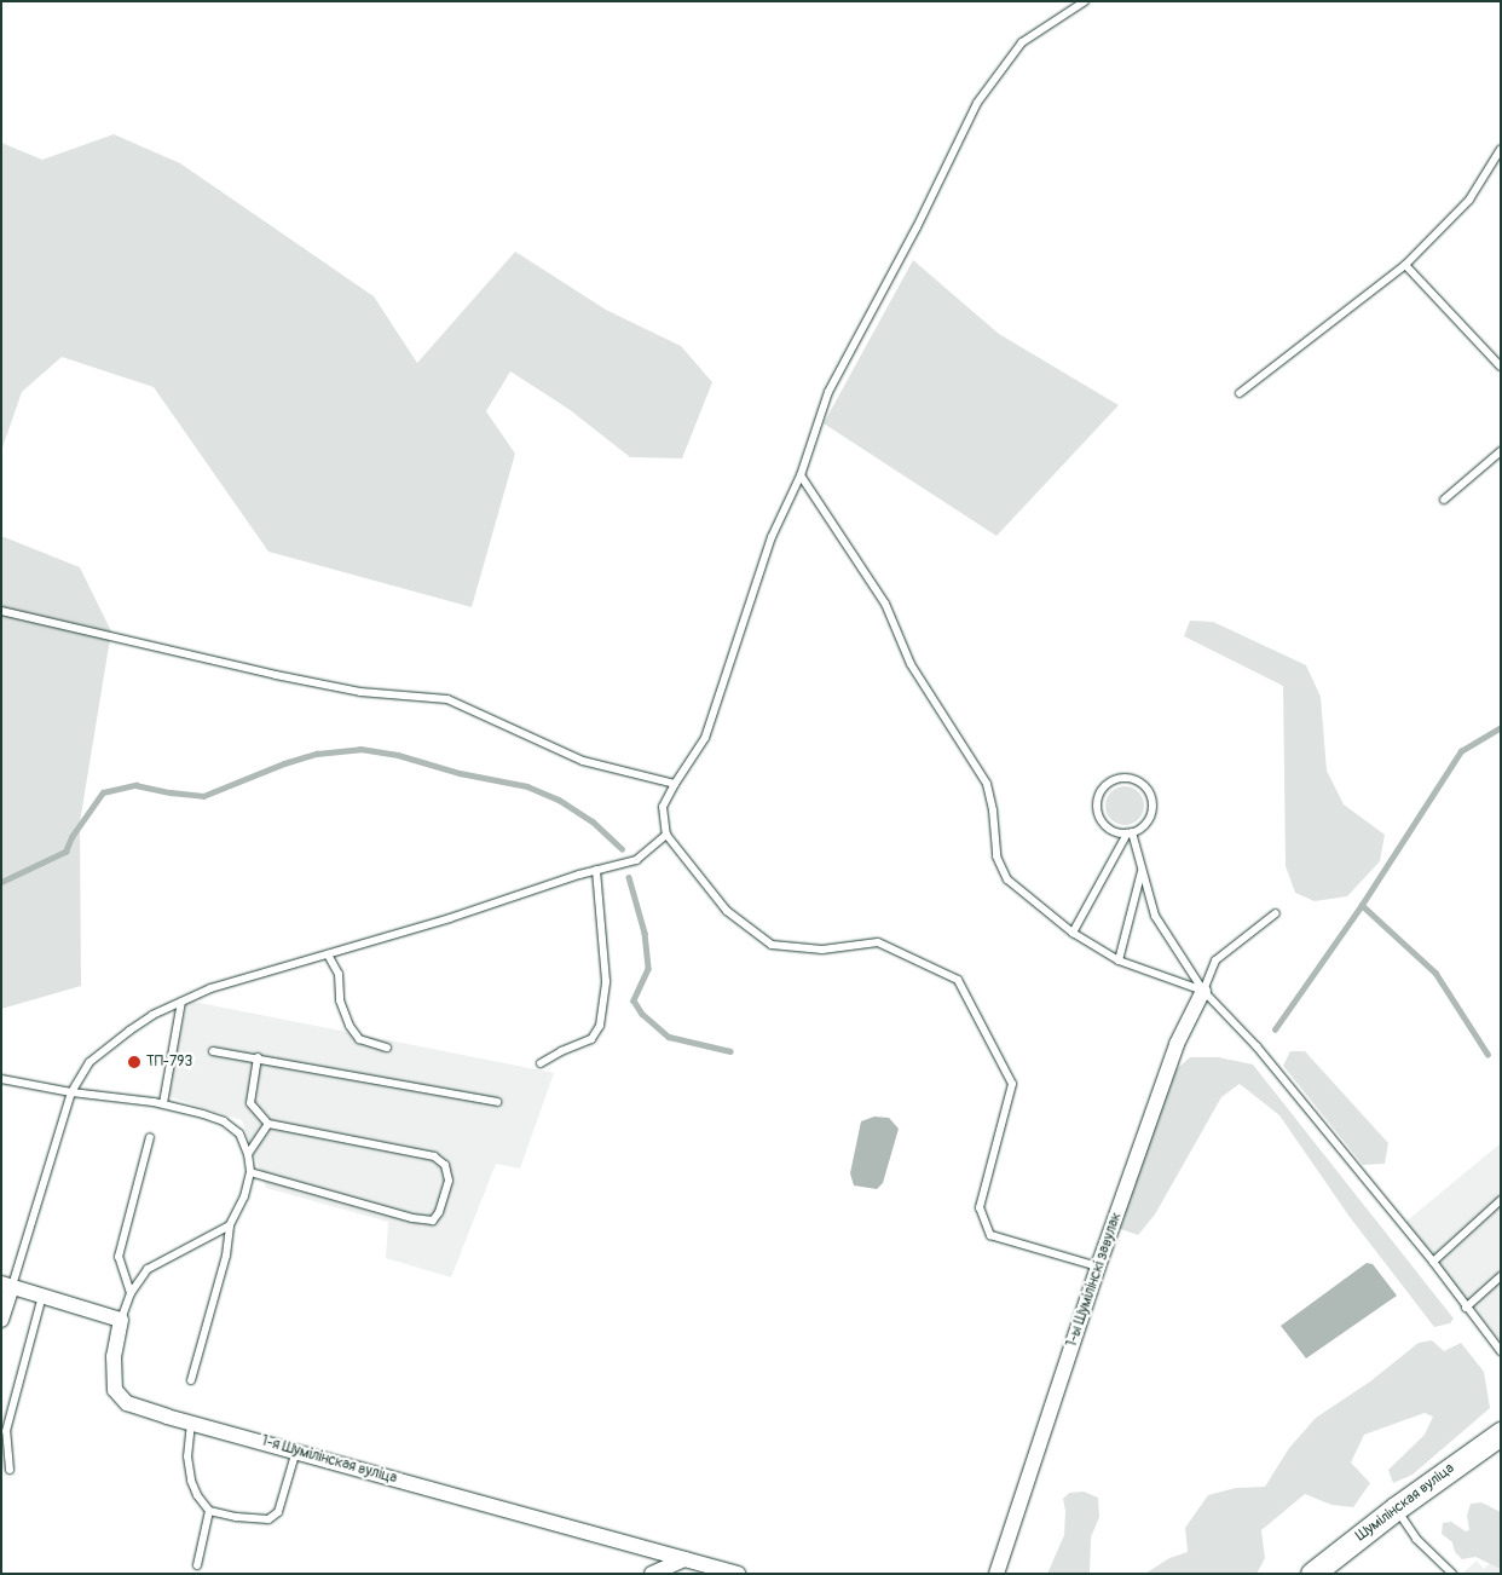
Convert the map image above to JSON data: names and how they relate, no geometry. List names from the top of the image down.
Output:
{
  "streets": {
    "main road": ["Шумілінская вуліца"],
    "street": ["1-ы Шумілінскі завулак", "1-я Шумілінская вуліца"]
  },
  "places": ["ТП-793"]
}
